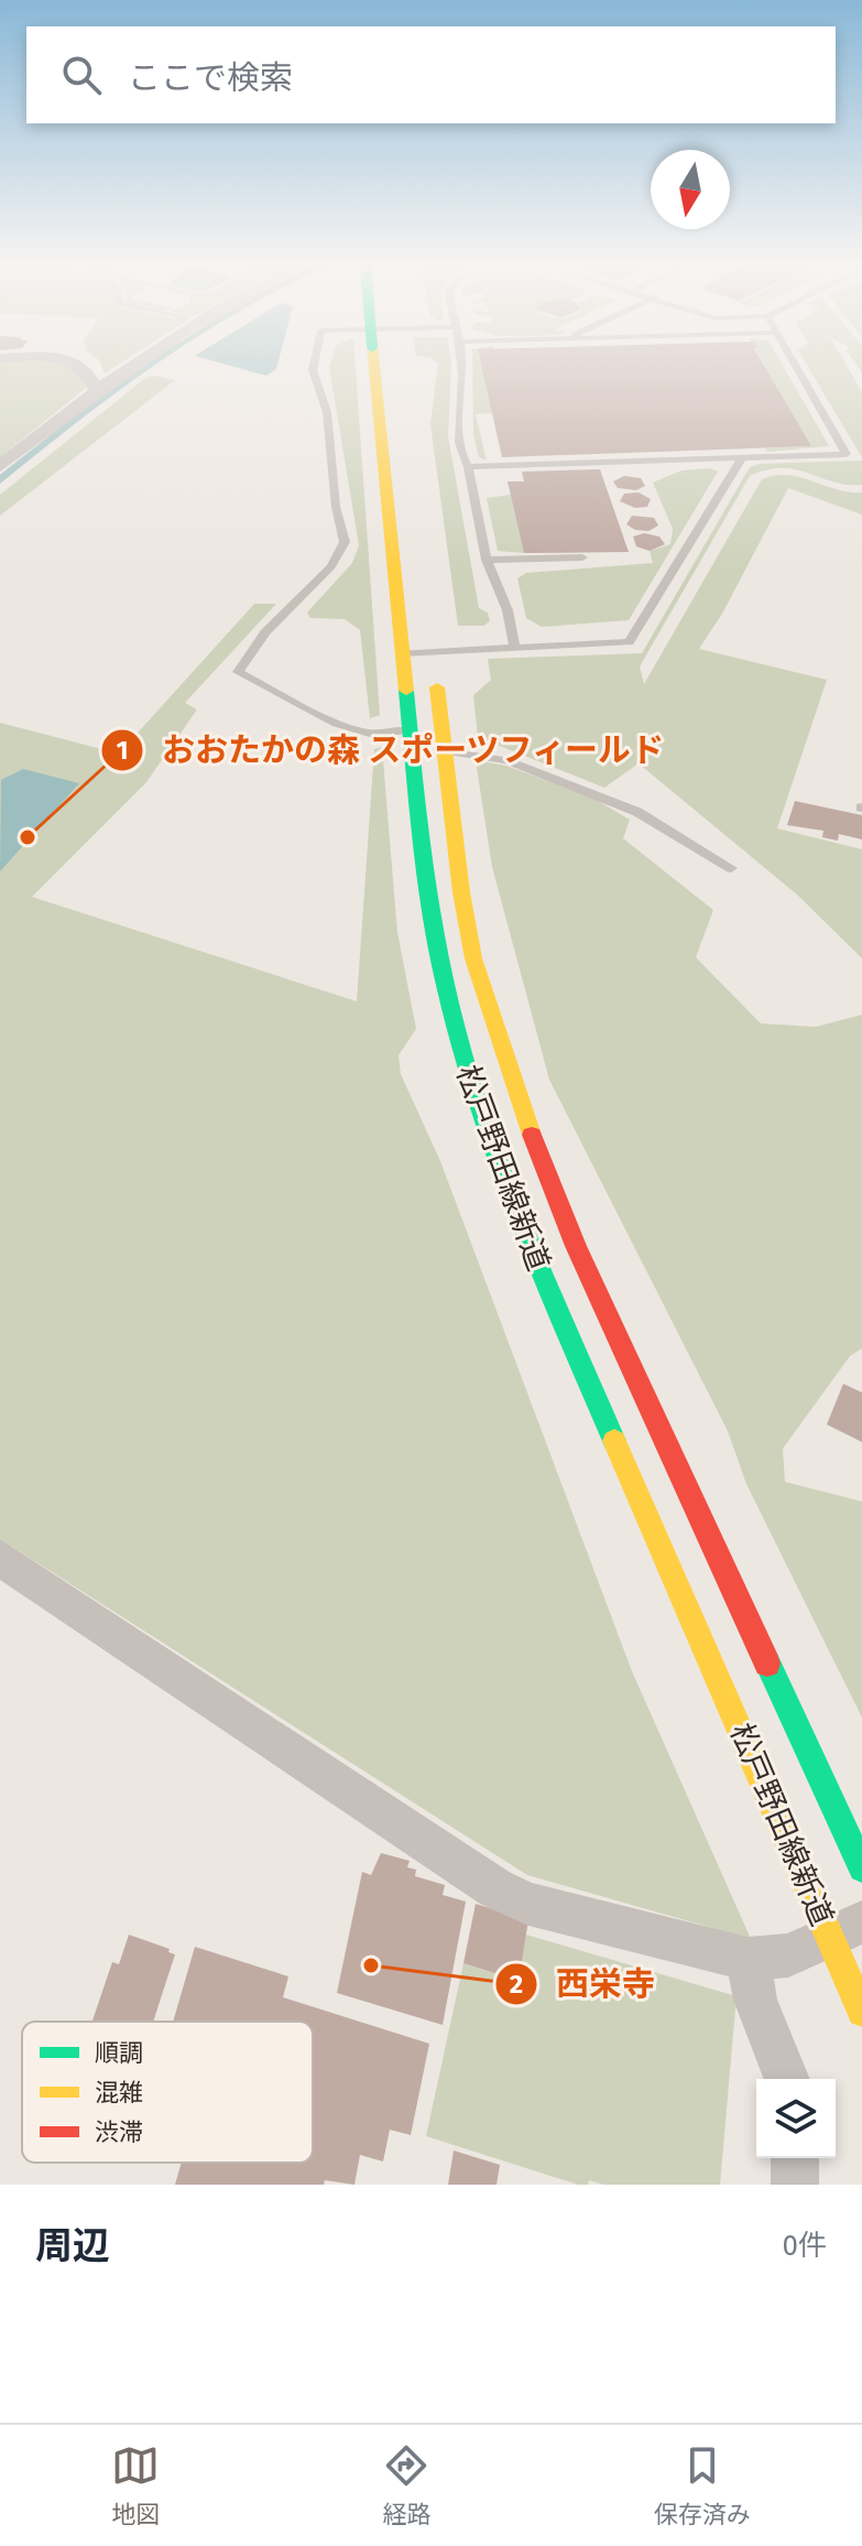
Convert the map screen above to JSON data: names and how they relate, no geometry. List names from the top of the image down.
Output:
{
  "streets": {
    "main road": ["松戸野田線新道"]
  },
  "places": ["おおたかの森 スポーツフィールド", "西栄寺"],
  "legend": ["順調", "混雑", "渋滞"],
  "north": "bottom",
  "page": {
    "search": "ここで検索",
    "heading": ["周辺", "0件"],
    "nav": ["地図", "経路", "保存済み"]
  }
}
